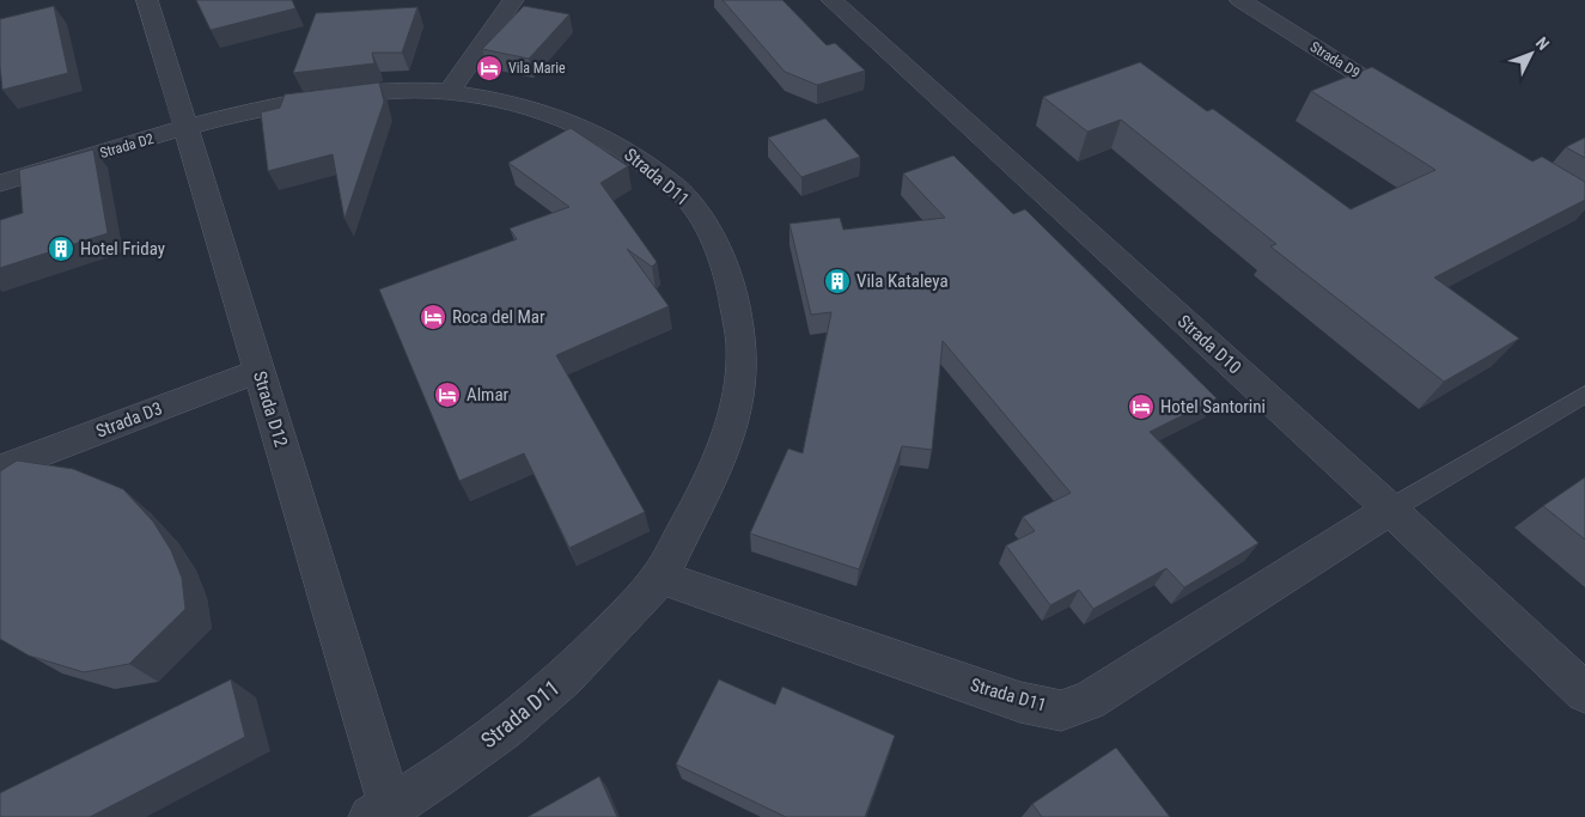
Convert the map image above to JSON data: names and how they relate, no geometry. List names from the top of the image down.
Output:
{
  "streets": {
    "street": [
      "Strada D9",
      "Strada D2",
      "Strada D11",
      "Strada D10",
      "Strada D12",
      "Strada D3"
    ]
  },
  "crossings": [
    ["Strada D2", "Strada D11"],
    ["Strada D2", "Strada D12"],
    ["Strada D11", "Strada D10"],
    ["Strada D11", "Strada D12"],
    ["Strada D12", "Strada D3"]
  ],
  "places": {
    "hotel": [
      "Vila Marie",
      "Roca del Mar",
      "Almar",
      "Hotel Santorini"
    ],
    "building": ["Hotel Friday", "Vila Kataleya"]
  },
  "north": "top right"
}
